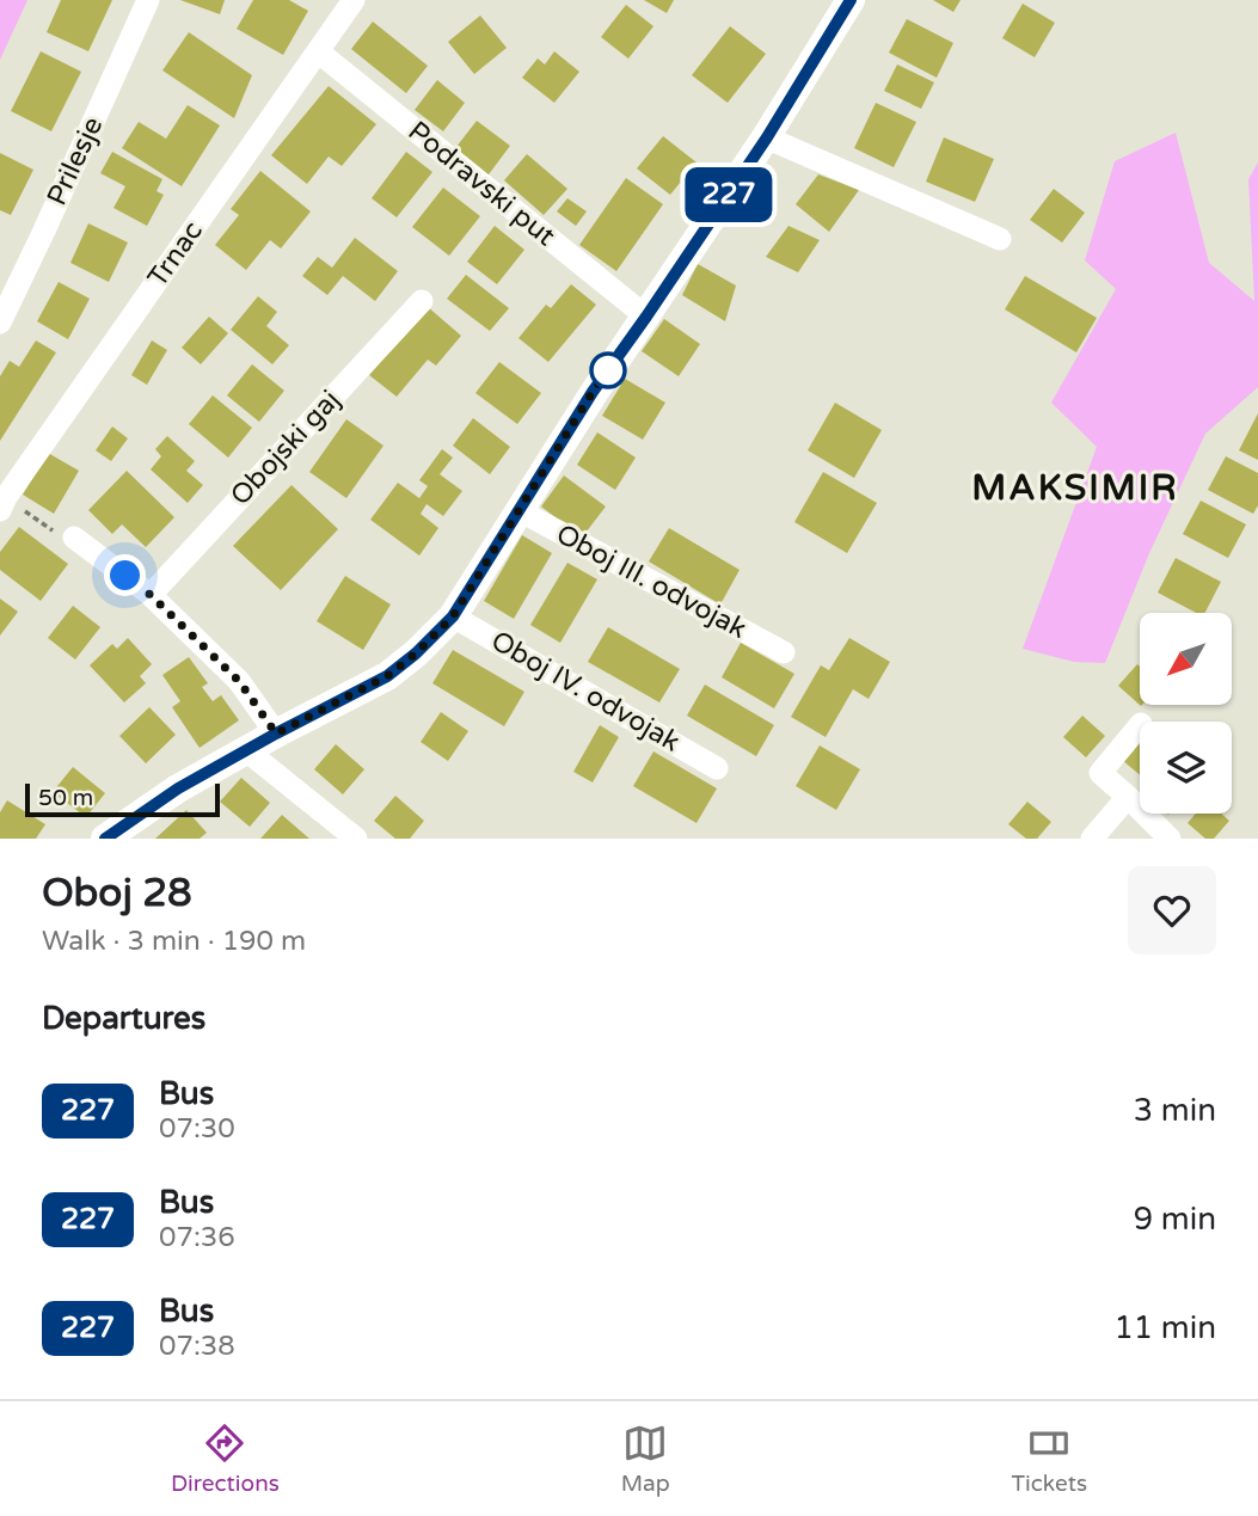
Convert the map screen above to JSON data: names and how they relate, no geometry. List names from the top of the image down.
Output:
{
  "streets": {
    "street": [
      "Prilesje",
      "Podravski put",
      "Trnac",
      "Obojski gaj",
      "Oboj III. odvojak",
      "Oboj IV. odvojak"
    ]
  },
  "crossings": [
    ["Podravski put", "Trnac"]
  ],
  "districts": ["MAKSIMIR"],
  "lines": ["bus line 227"],
  "scale_bar": "50 m",
  "north": "bottom left",
  "page": {
    "on_map": "227",
    "scale": "50 m",
    "heading": [
      ["Oboj 28", "Walk · 3 min · 190 m"],
      "Departures"
    ],
    "list": [
      {
        "mark": "227",
        "name": "Bus",
        "note": "07:30",
        "value": "3 min"
      },
      {
        "mark": "227",
        "name": "Bus",
        "note": "07:36",
        "value": "9 min"
      },
      {
        "mark": "227",
        "name": "Bus",
        "note": "07:38",
        "value": "11 min"
      }
    ],
    "tabs": ["Directions", "Map", "Tickets"]
  }
}
